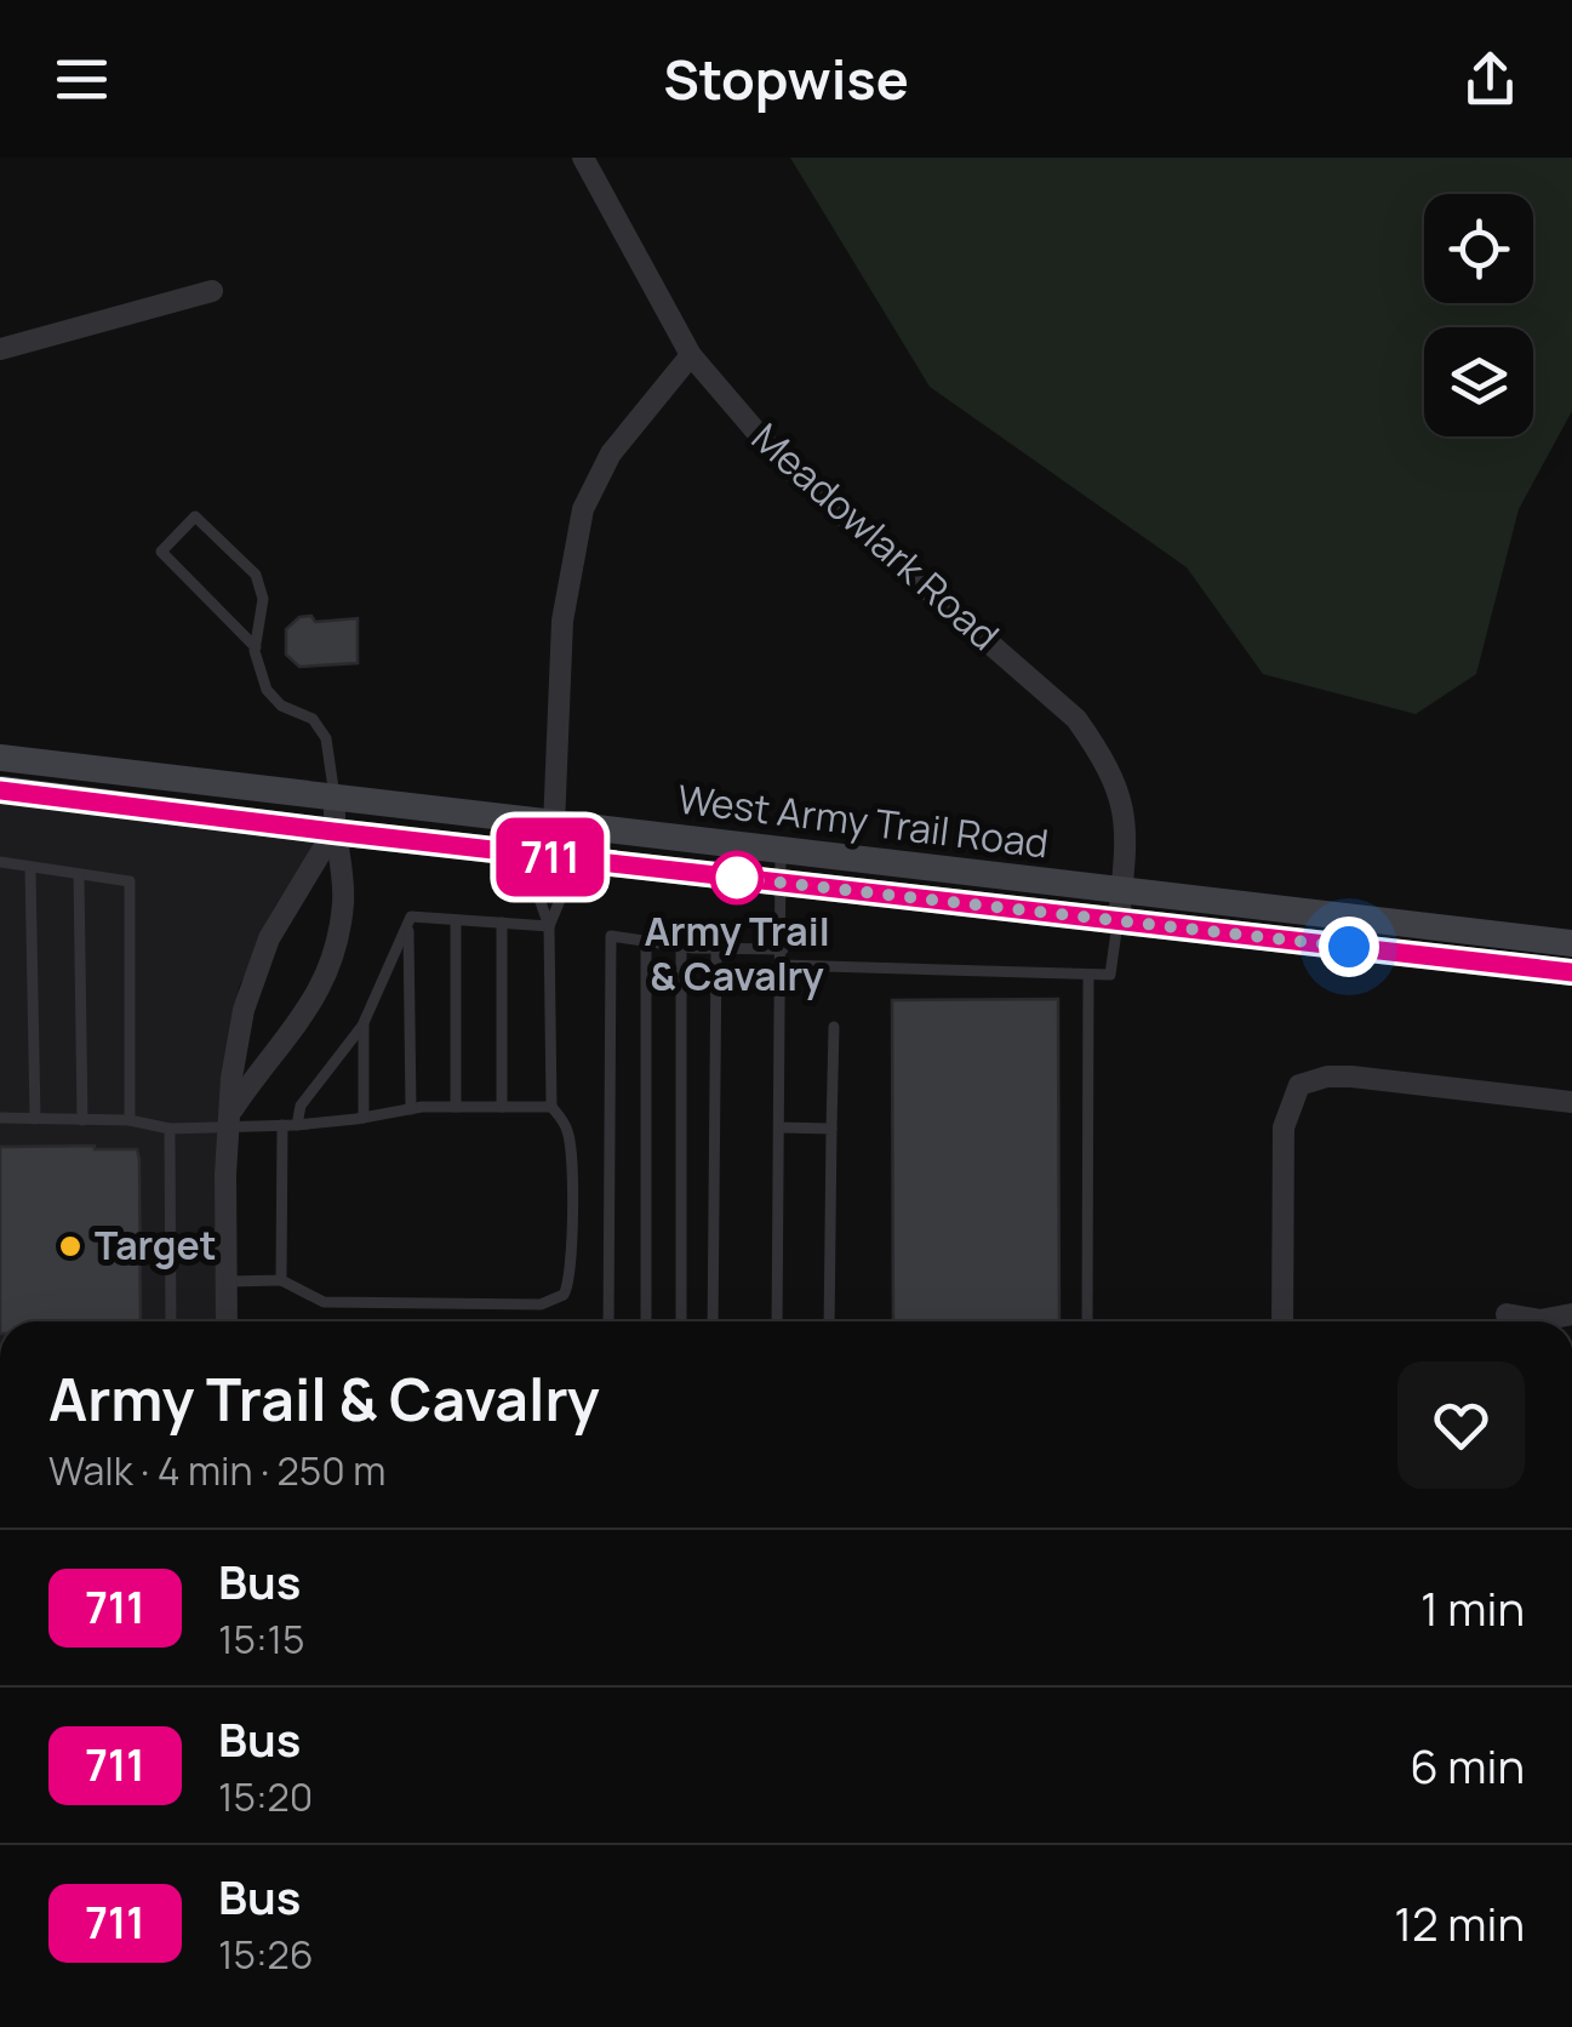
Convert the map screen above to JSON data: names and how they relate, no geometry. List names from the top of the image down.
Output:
{
  "streets": {
    "main road": ["West Army Trail Road"],
    "street": ["Meadowlark Road"]
  },
  "crossings": [
    ["Meadowlark Road", "West Army Trail Road"]
  ],
  "places": ["Army Trail & Cavalry", "Target"],
  "lines": ["bus line 711"],
  "page": {
    "header": "Stopwise",
    "on_map": "711",
    "heading": ["Army Trail & Cavalry", "Walk · 4 min · 250 m"],
    "list": [
      {
        "mark": "711",
        "name": "Bus",
        "note": "15:15",
        "value": "1 min"
      },
      {
        "mark": "711",
        "name": "Bus",
        "note": "15:20",
        "value": "6 min"
      },
      {
        "mark": "711",
        "name": "Bus",
        "note": "15:26",
        "value": "12 min"
      }
    ]
  }
}
